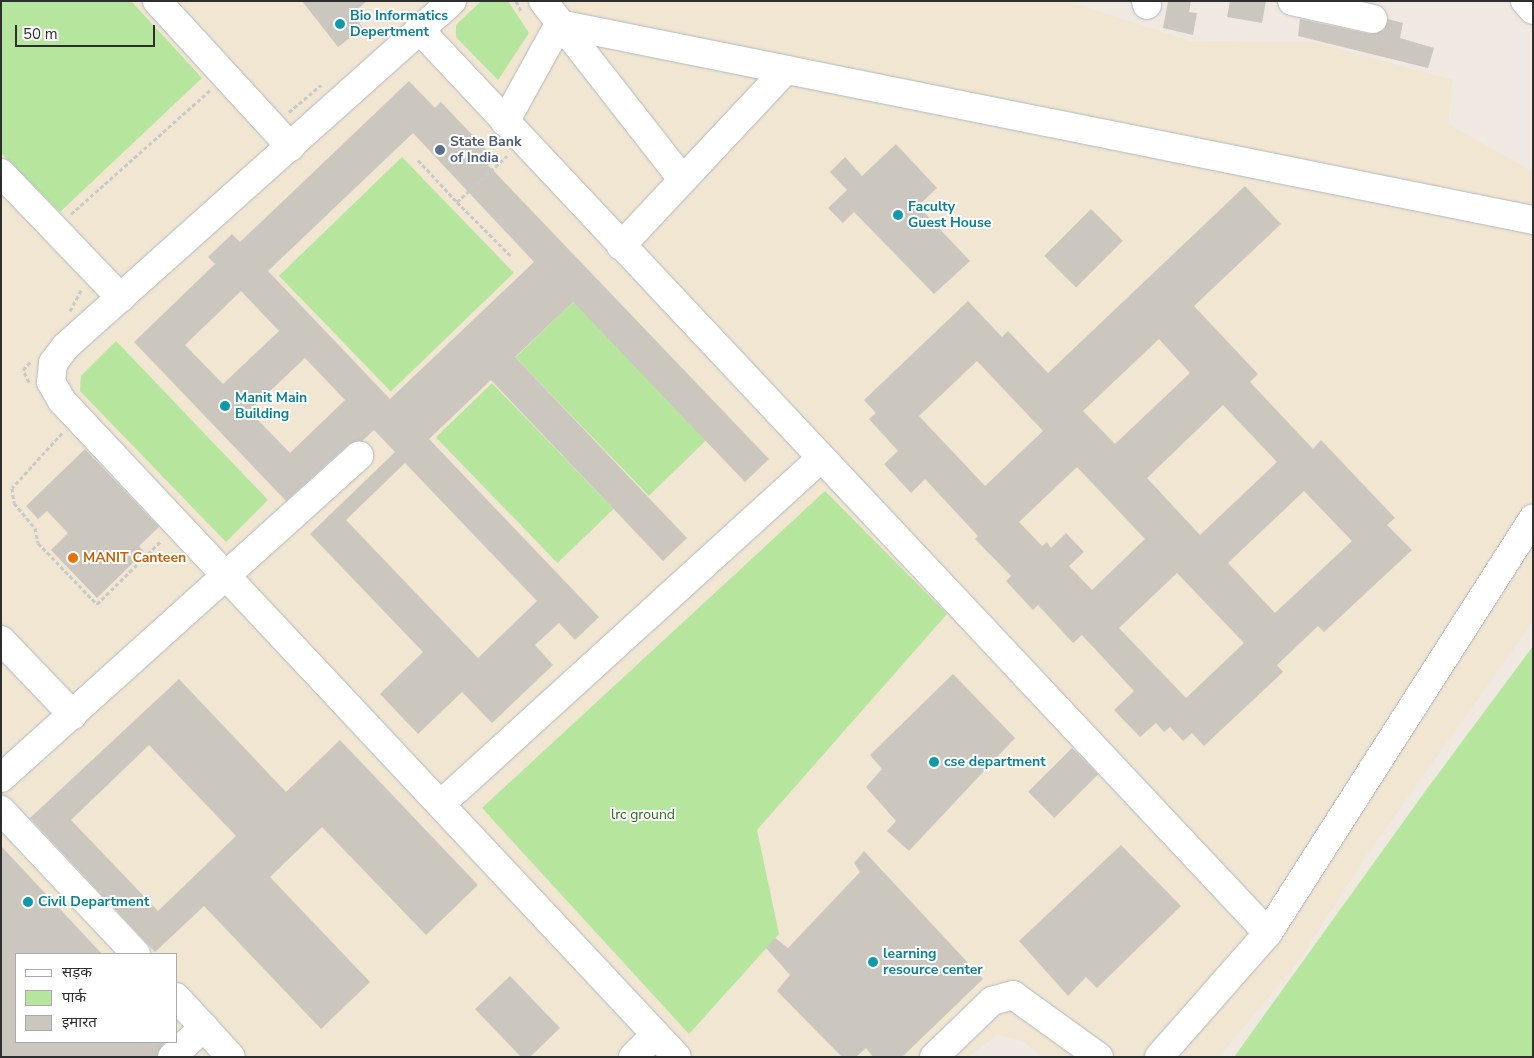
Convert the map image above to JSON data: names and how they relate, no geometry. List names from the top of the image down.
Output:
{
  "parks": ["lrc ground"],
  "places": [
    "Bio Informatics Depertment",
    "State Bank of India",
    "Faculty Guest House",
    "Manit Main Building",
    "MANIT Canteen",
    "cse department",
    "Civil Department",
    "learning resource center"
  ],
  "legend": ["सड़क", "पार्क", "इमारत"],
  "scale_bar": "50 m"
}
